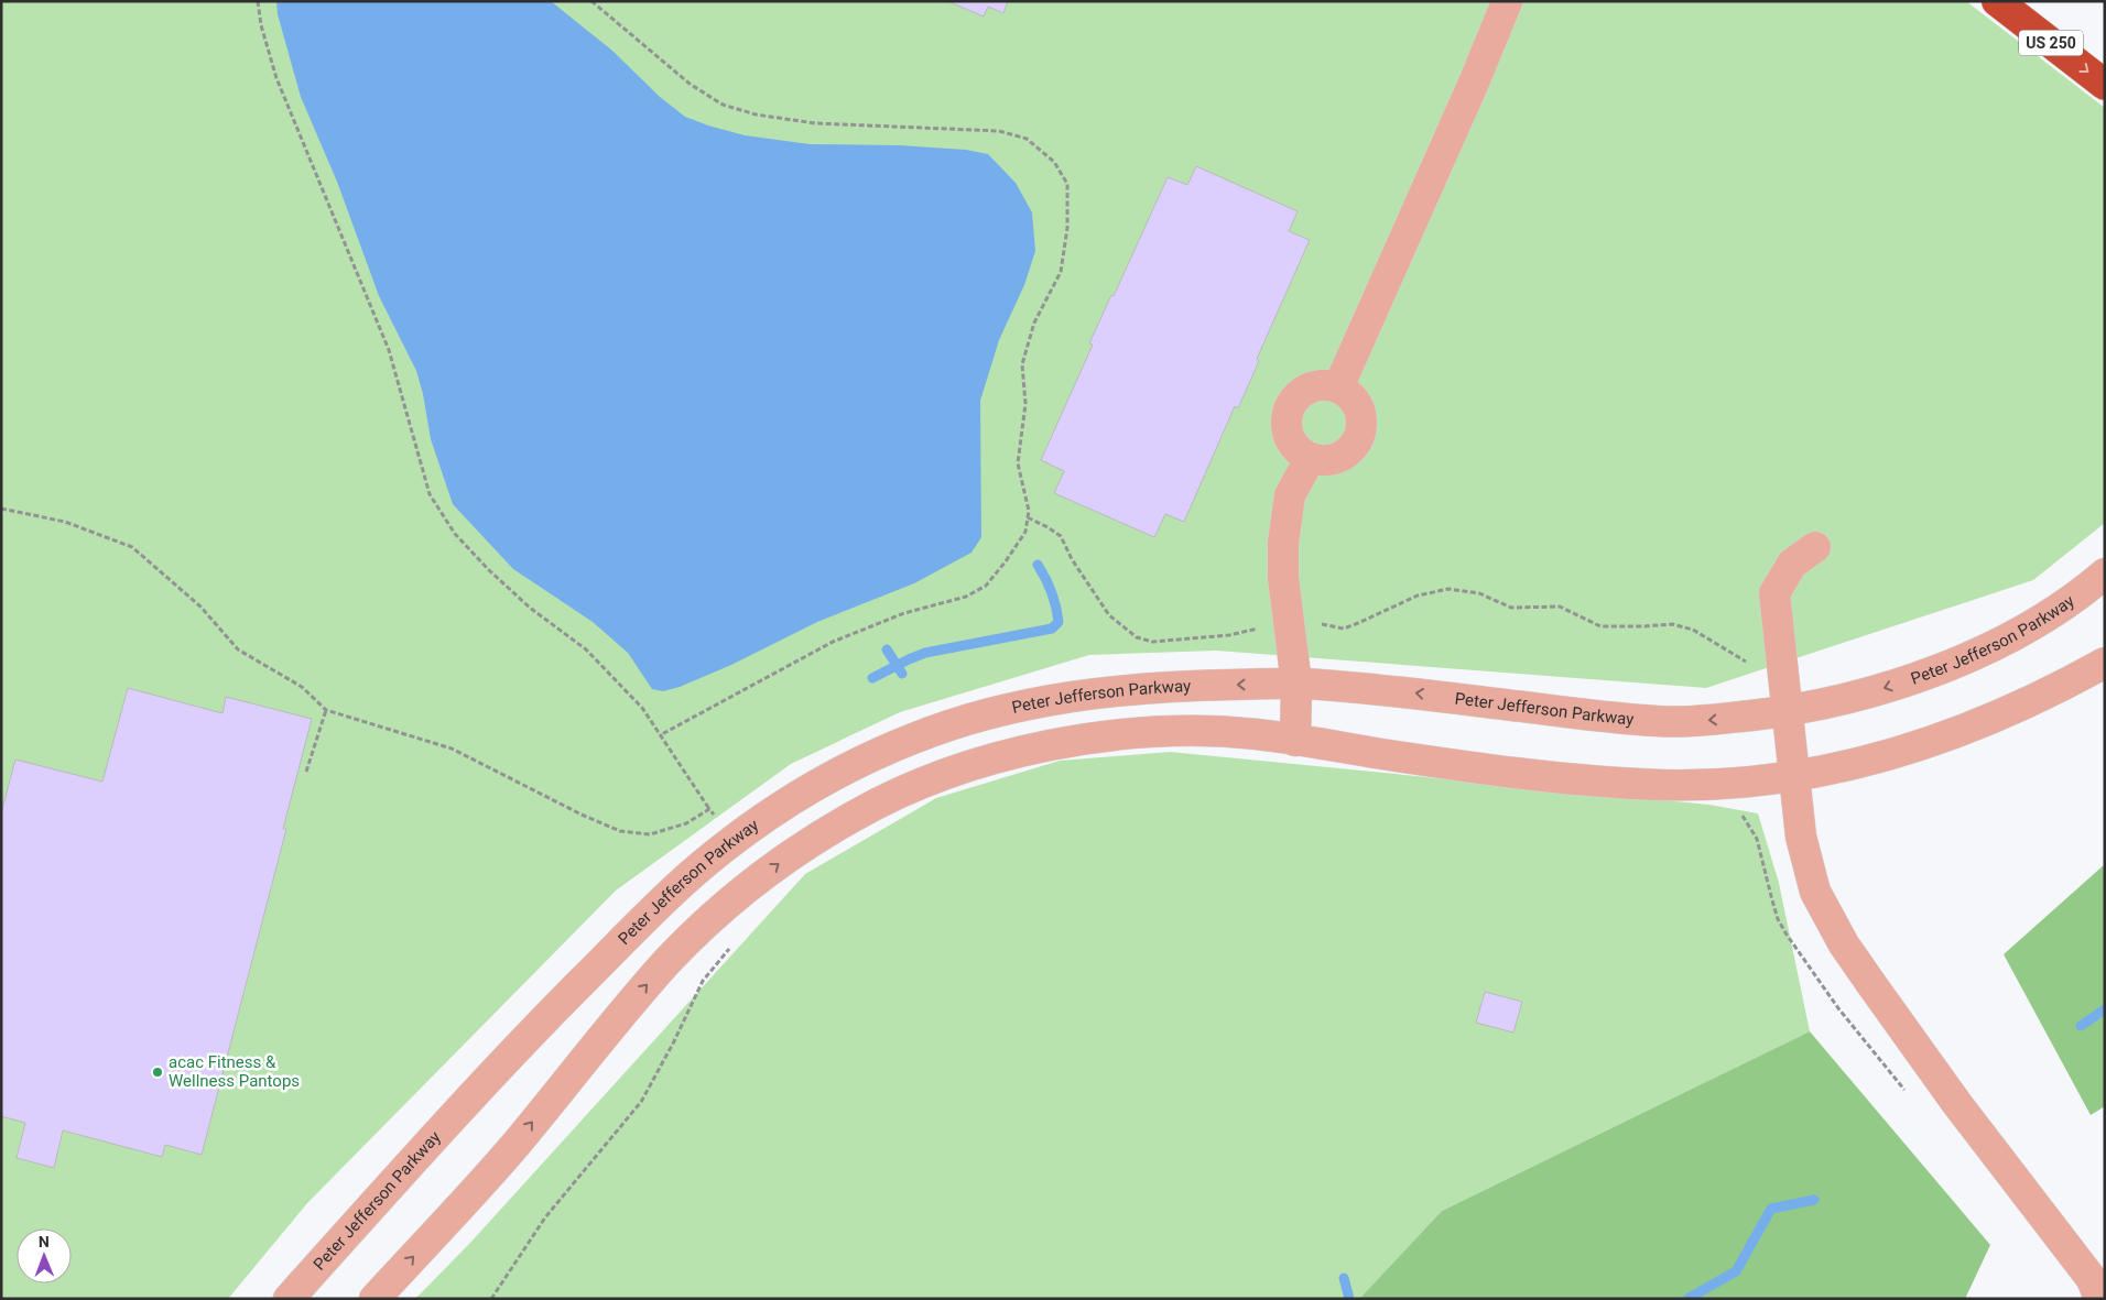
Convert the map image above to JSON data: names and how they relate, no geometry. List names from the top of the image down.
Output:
{
  "streets": {
    "highway": ["US 250"],
    "street": ["Peter Jefferson Parkway"]
  },
  "places": ["acac Fitness & Wellness Pantops"],
  "north": "top"
}
